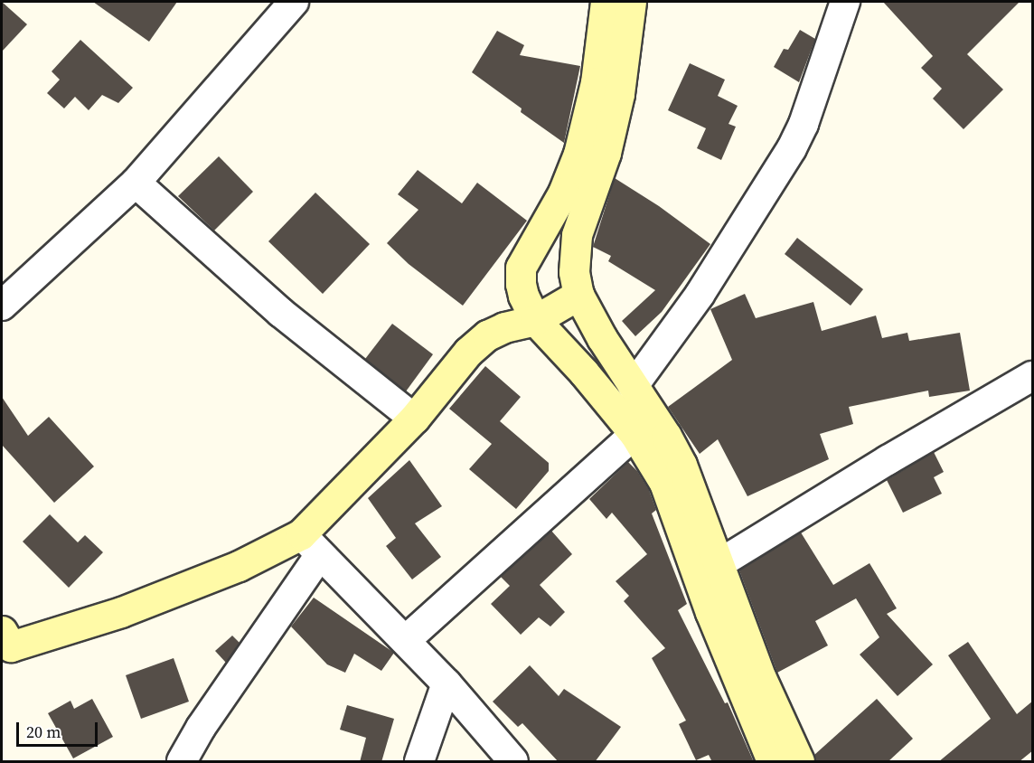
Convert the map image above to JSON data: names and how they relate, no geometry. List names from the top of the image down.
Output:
{
  "scale_bar": "20 m"
}
